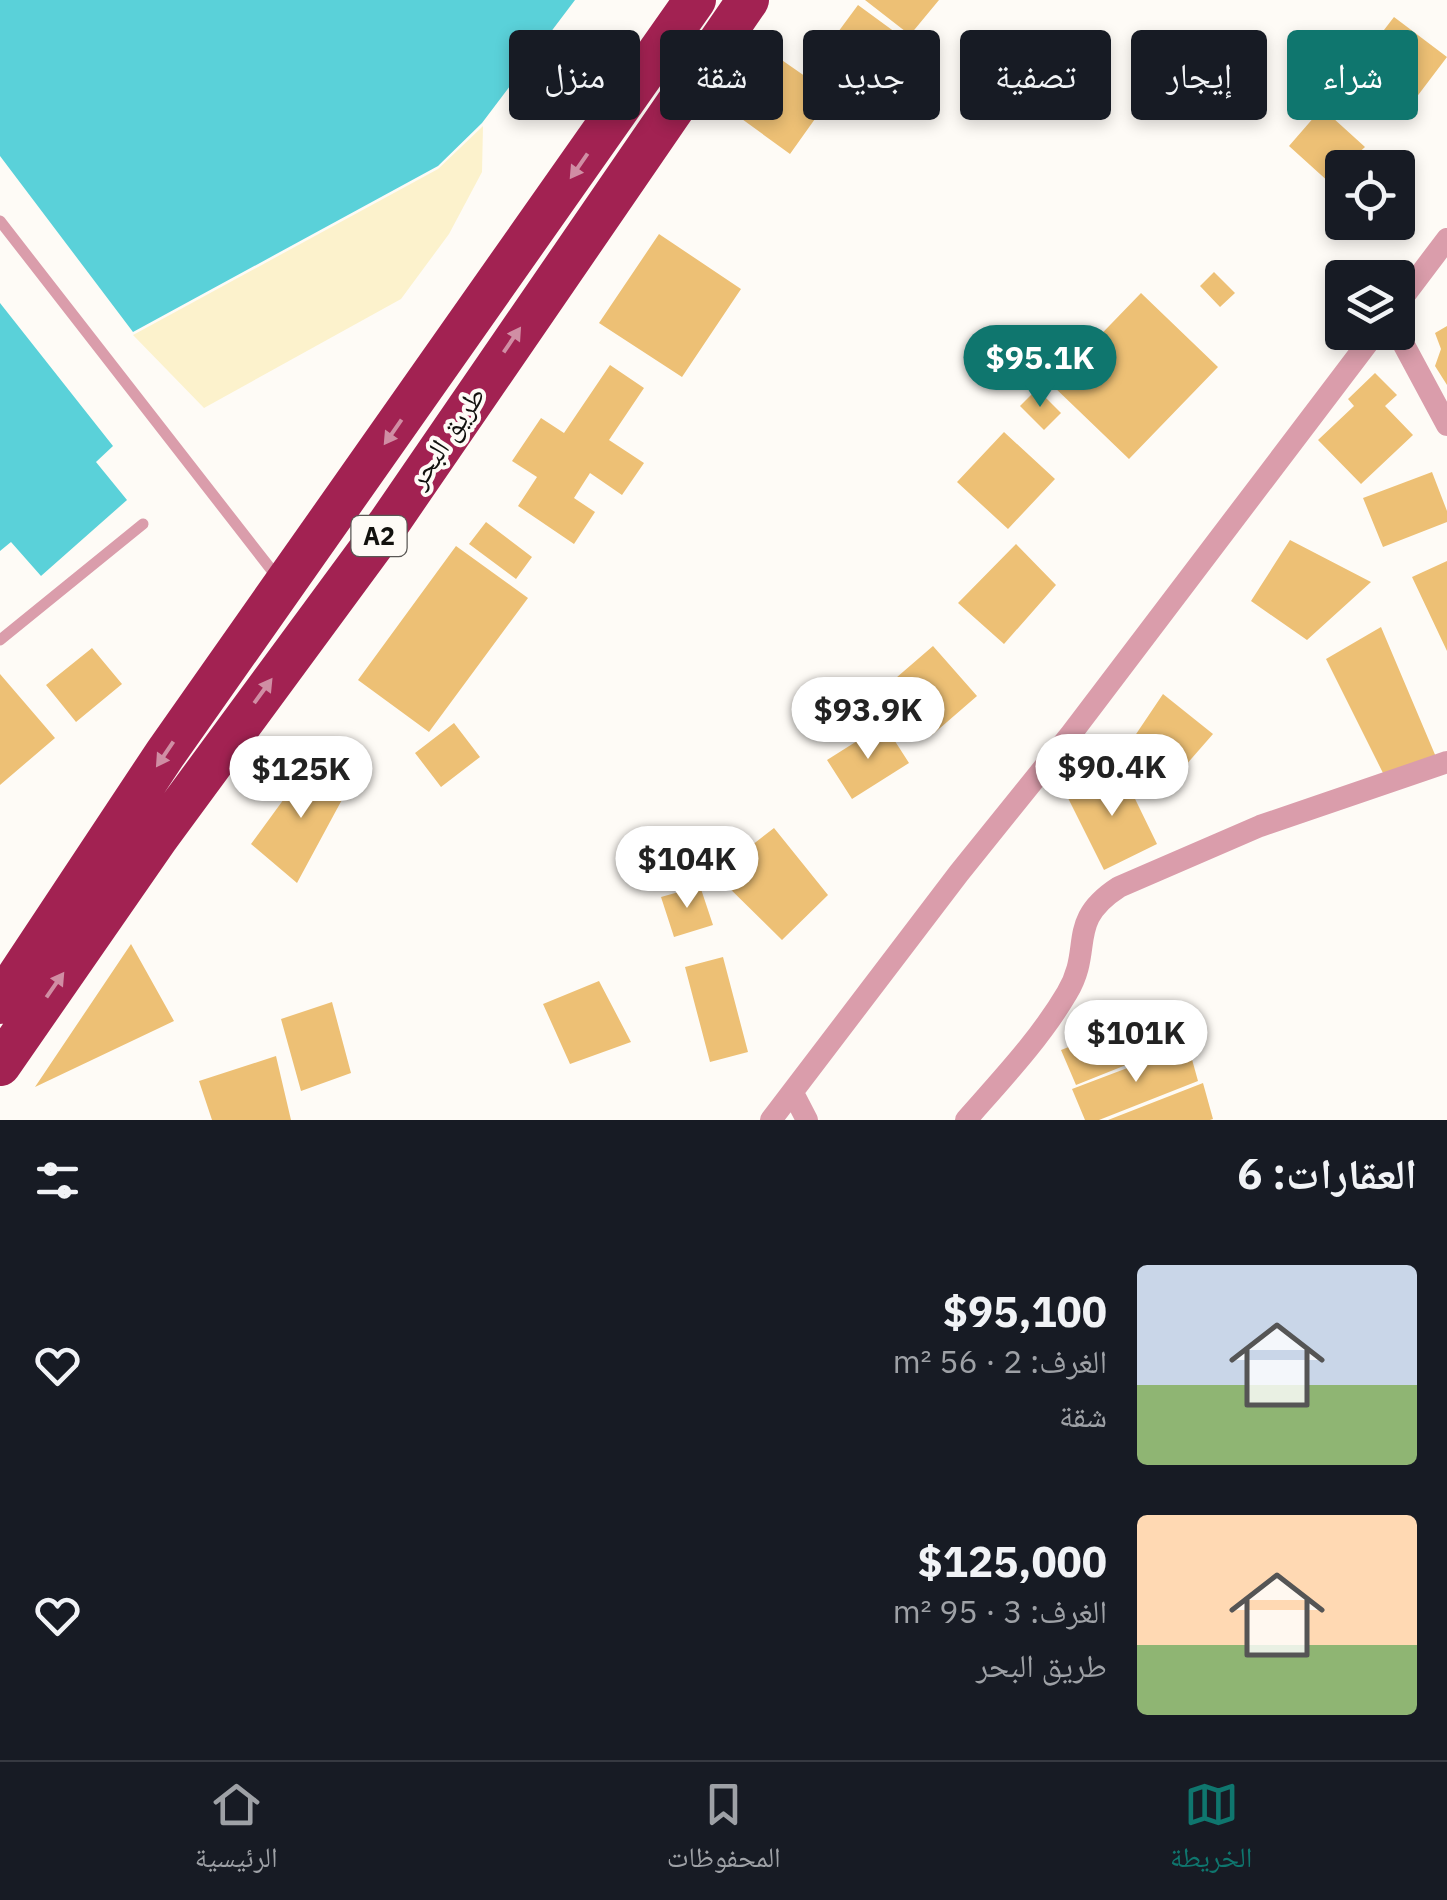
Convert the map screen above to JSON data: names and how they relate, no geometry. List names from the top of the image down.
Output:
{
  "streets": {
    "highway": ["طريق البحر", "A2"]
  },
  "page": {
    "chip": [
      "شراء",
      "إيجار",
      "تصفية",
      "جديد",
      "شقة",
      "منزل"
    ],
    "price": [
      "$95.1K",
      "$93.9K",
      "$90.4K",
      "$125K",
      "$104K",
      "$101K"
    ],
    "heading": "العقارات: 6",
    "list": [
      {
        "name": "$95,100",
        "note": "الغرف: 2 · 56 m² · شقة"
      },
      {
        "name": "$125,000",
        "note": "الغرف: 3 · 95 m² · طريق البحر"
      }
    ],
    "tabs": ["الخريطة", "المحفوظات", "الرئيسية"]
  }
}
